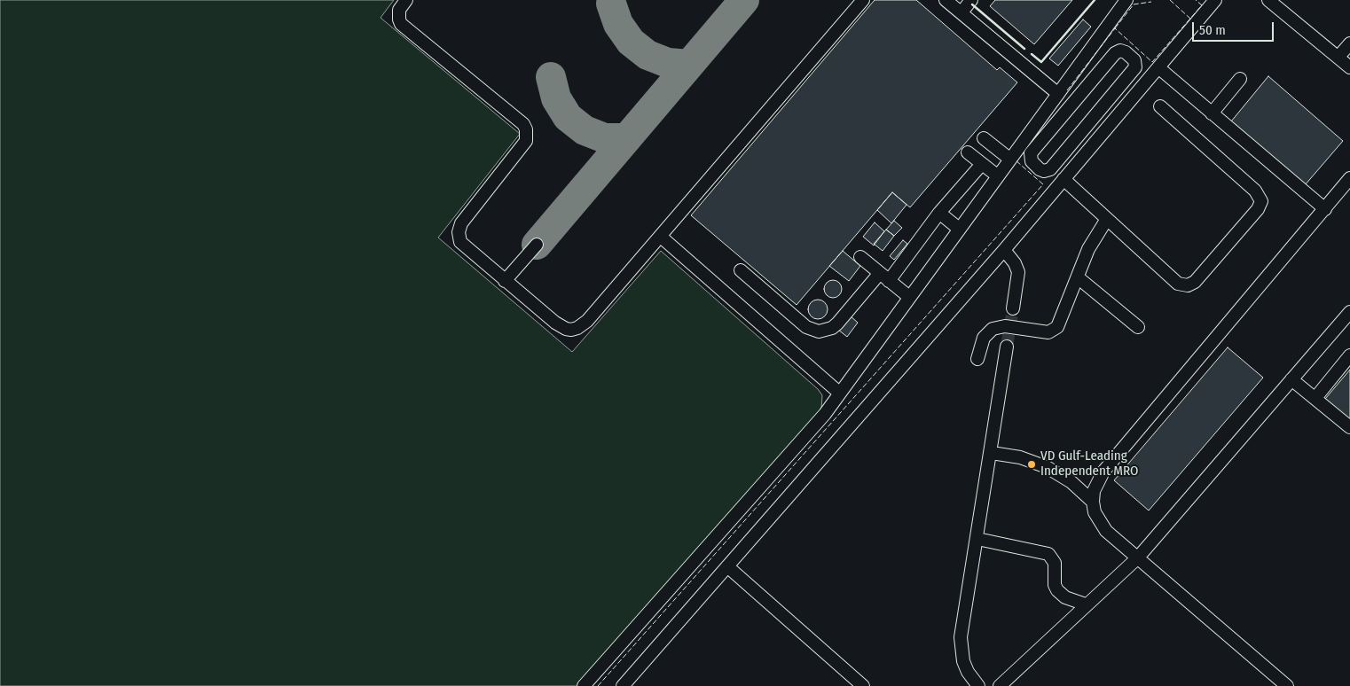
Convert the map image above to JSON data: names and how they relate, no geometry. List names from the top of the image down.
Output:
{
  "places": ["VD Gulf-Leading Independent MRO"],
  "scale_bar": "50 m"
}
